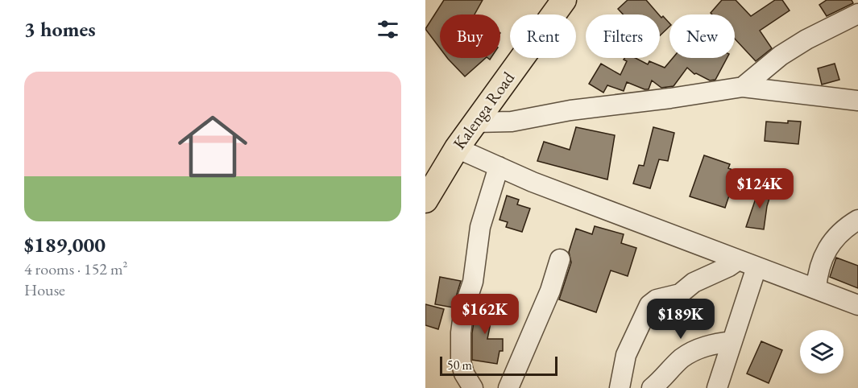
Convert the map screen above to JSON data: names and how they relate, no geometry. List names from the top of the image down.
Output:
{
  "streets": {
    "main road": ["Kalenga Road"]
  },
  "scale_bar": "50 m",
  "page": {
    "heading": "3 homes",
    "chip": [
      "Buy",
      "Rent",
      "Filters",
      "New"
    ],
    "list": [
      {
        "name": "$189,000",
        "note": "4 rooms · 152 m² · House"
      }
    ],
    "price": ["$124K", "$162K", "$189K"],
    "scale": "50 m"
  }
}
